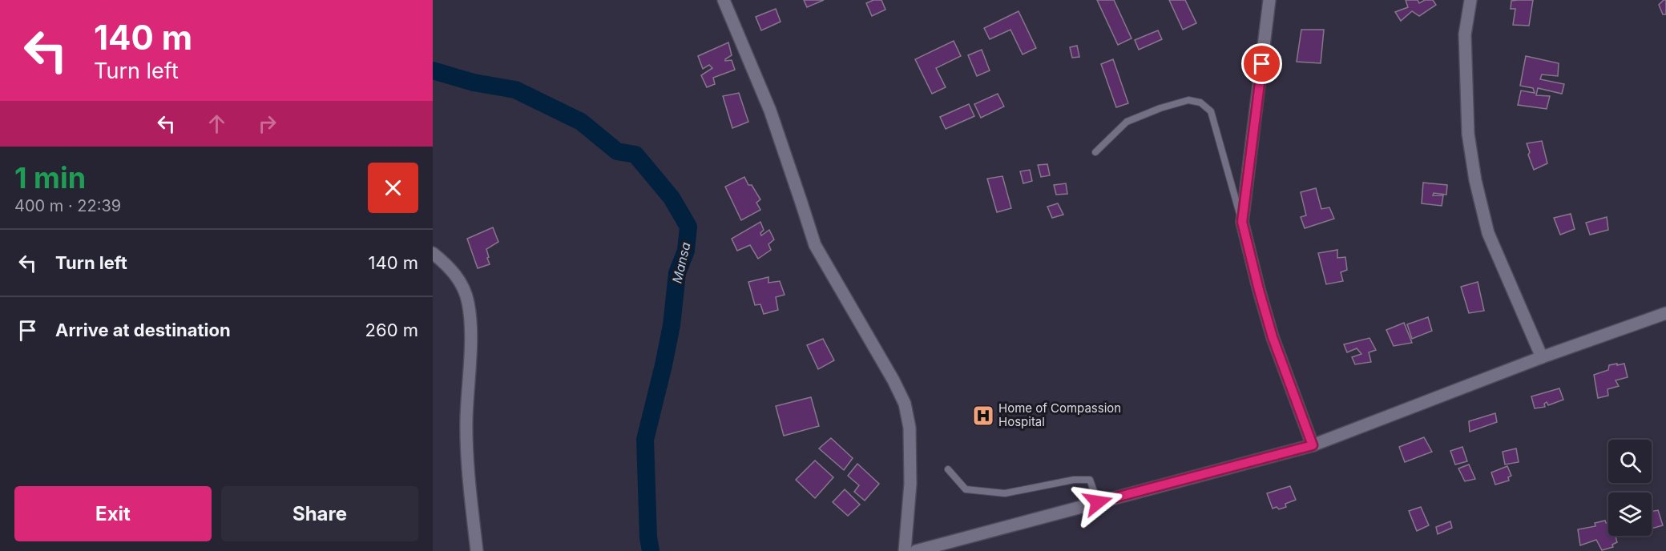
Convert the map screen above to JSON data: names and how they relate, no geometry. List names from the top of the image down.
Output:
{
  "water": ["Mansa"],
  "places": {
    "hospital": ["Home of Compassion Hospital"]
  },
  "page": {
    "turn": ["140 m", "Turn left"],
    "heading": ["1 min", "400 m · 22:39"],
    "list": [
      {
        "name": "Turn left",
        "value": "140 m"
      },
      {
        "name": "Arrive at destination",
        "value": "260 m"
      }
    ],
    "buttons": ["Exit", "Share"]
  }
}
